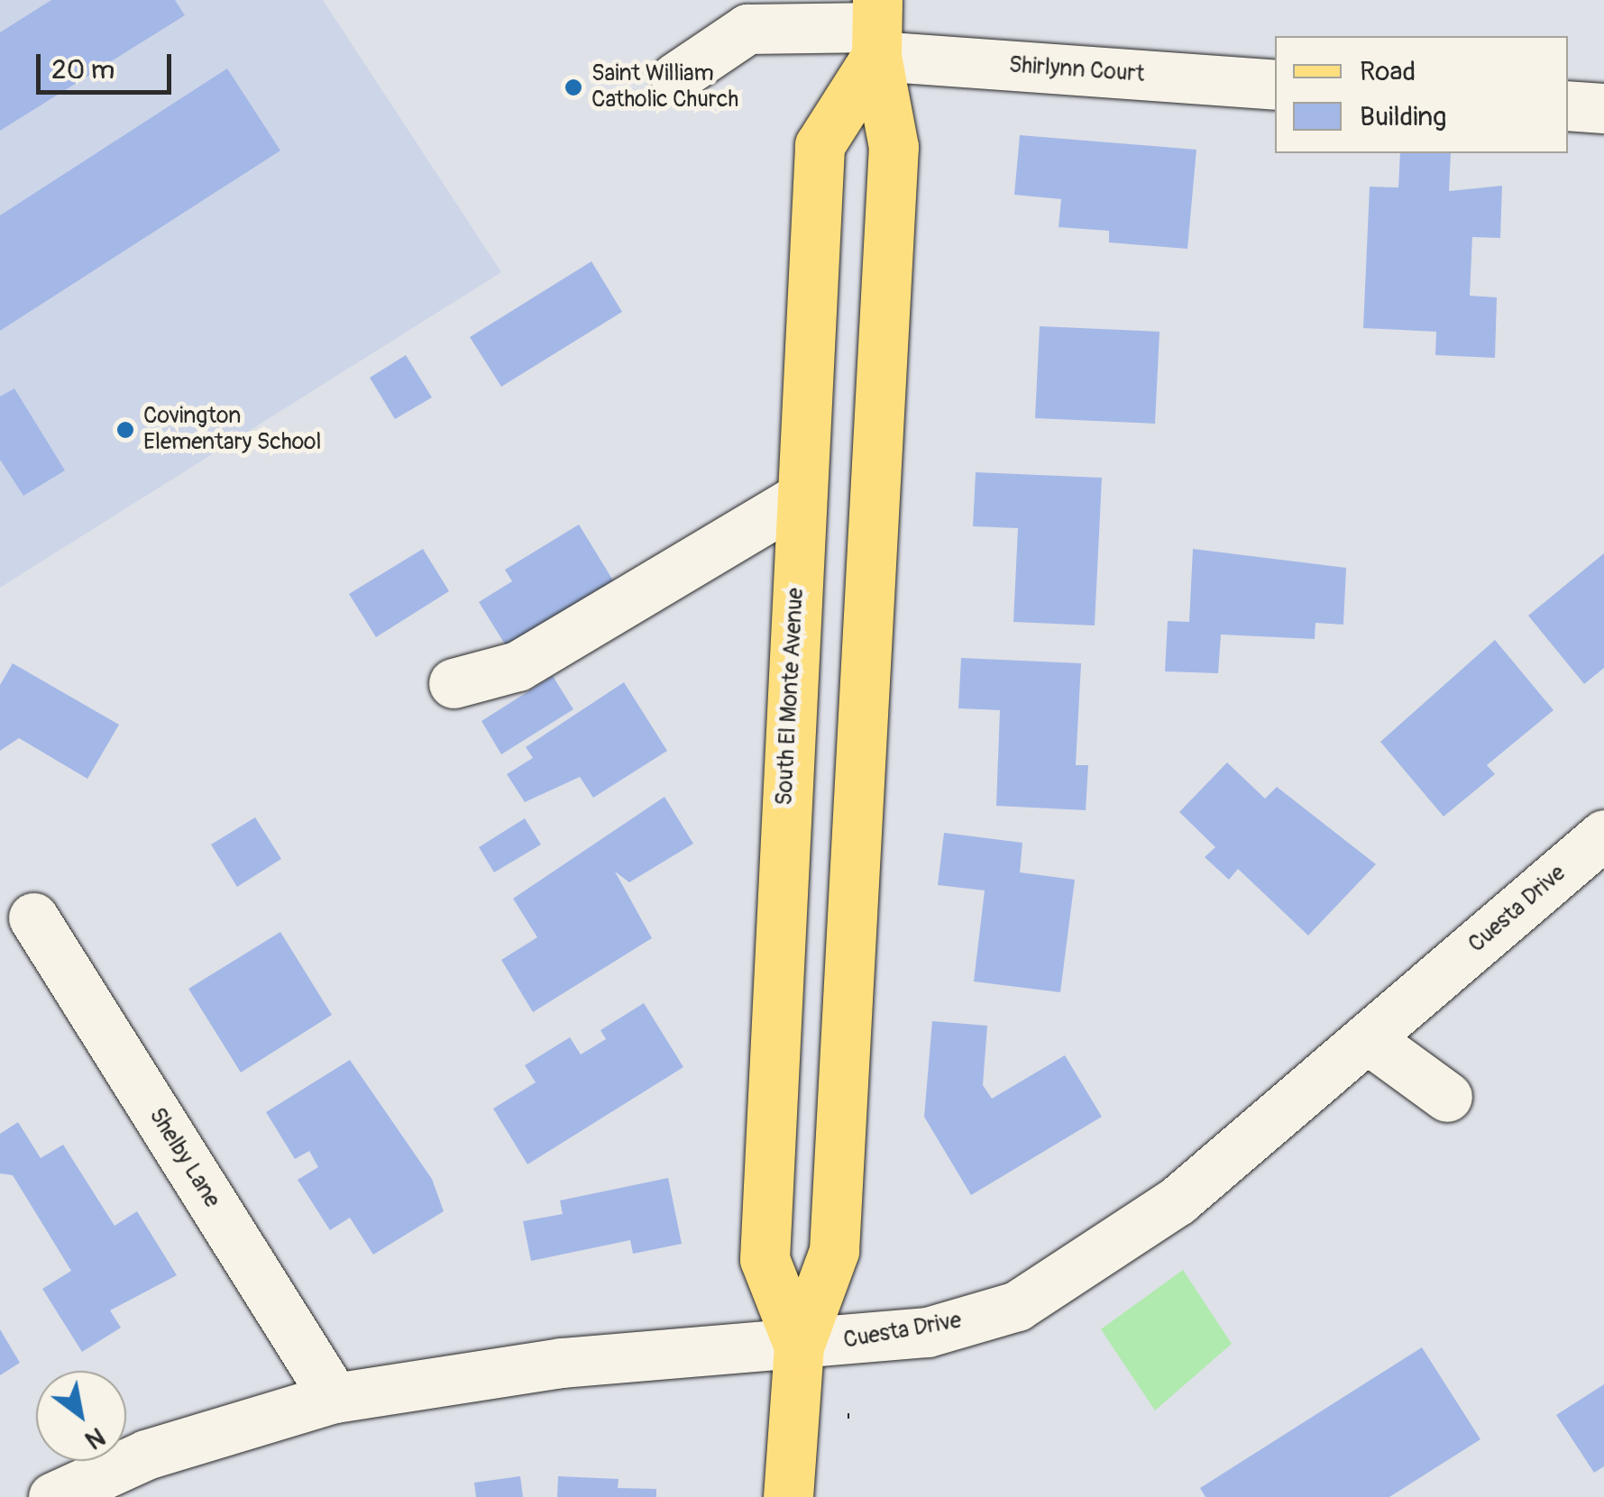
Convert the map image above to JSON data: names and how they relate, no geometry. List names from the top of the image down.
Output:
{
  "streets": {
    "main road": ["South El Monte Avenue"],
    "street": ["Shirlynn Court", "Cuesta Drive", "Shelby Lane"]
  },
  "crossings": [
    ["Shirlynn Court", "South El Monte Avenue"],
    ["South El Monte Avenue", "Cuesta Drive"],
    ["Cuesta Drive", "Shelby Lane"]
  ],
  "places": ["Saint William Catholic Church", "Covington Elementary School"],
  "legend": ["Road", "Building"],
  "scale_bar": "20 m",
  "north": "bottom right"
}
